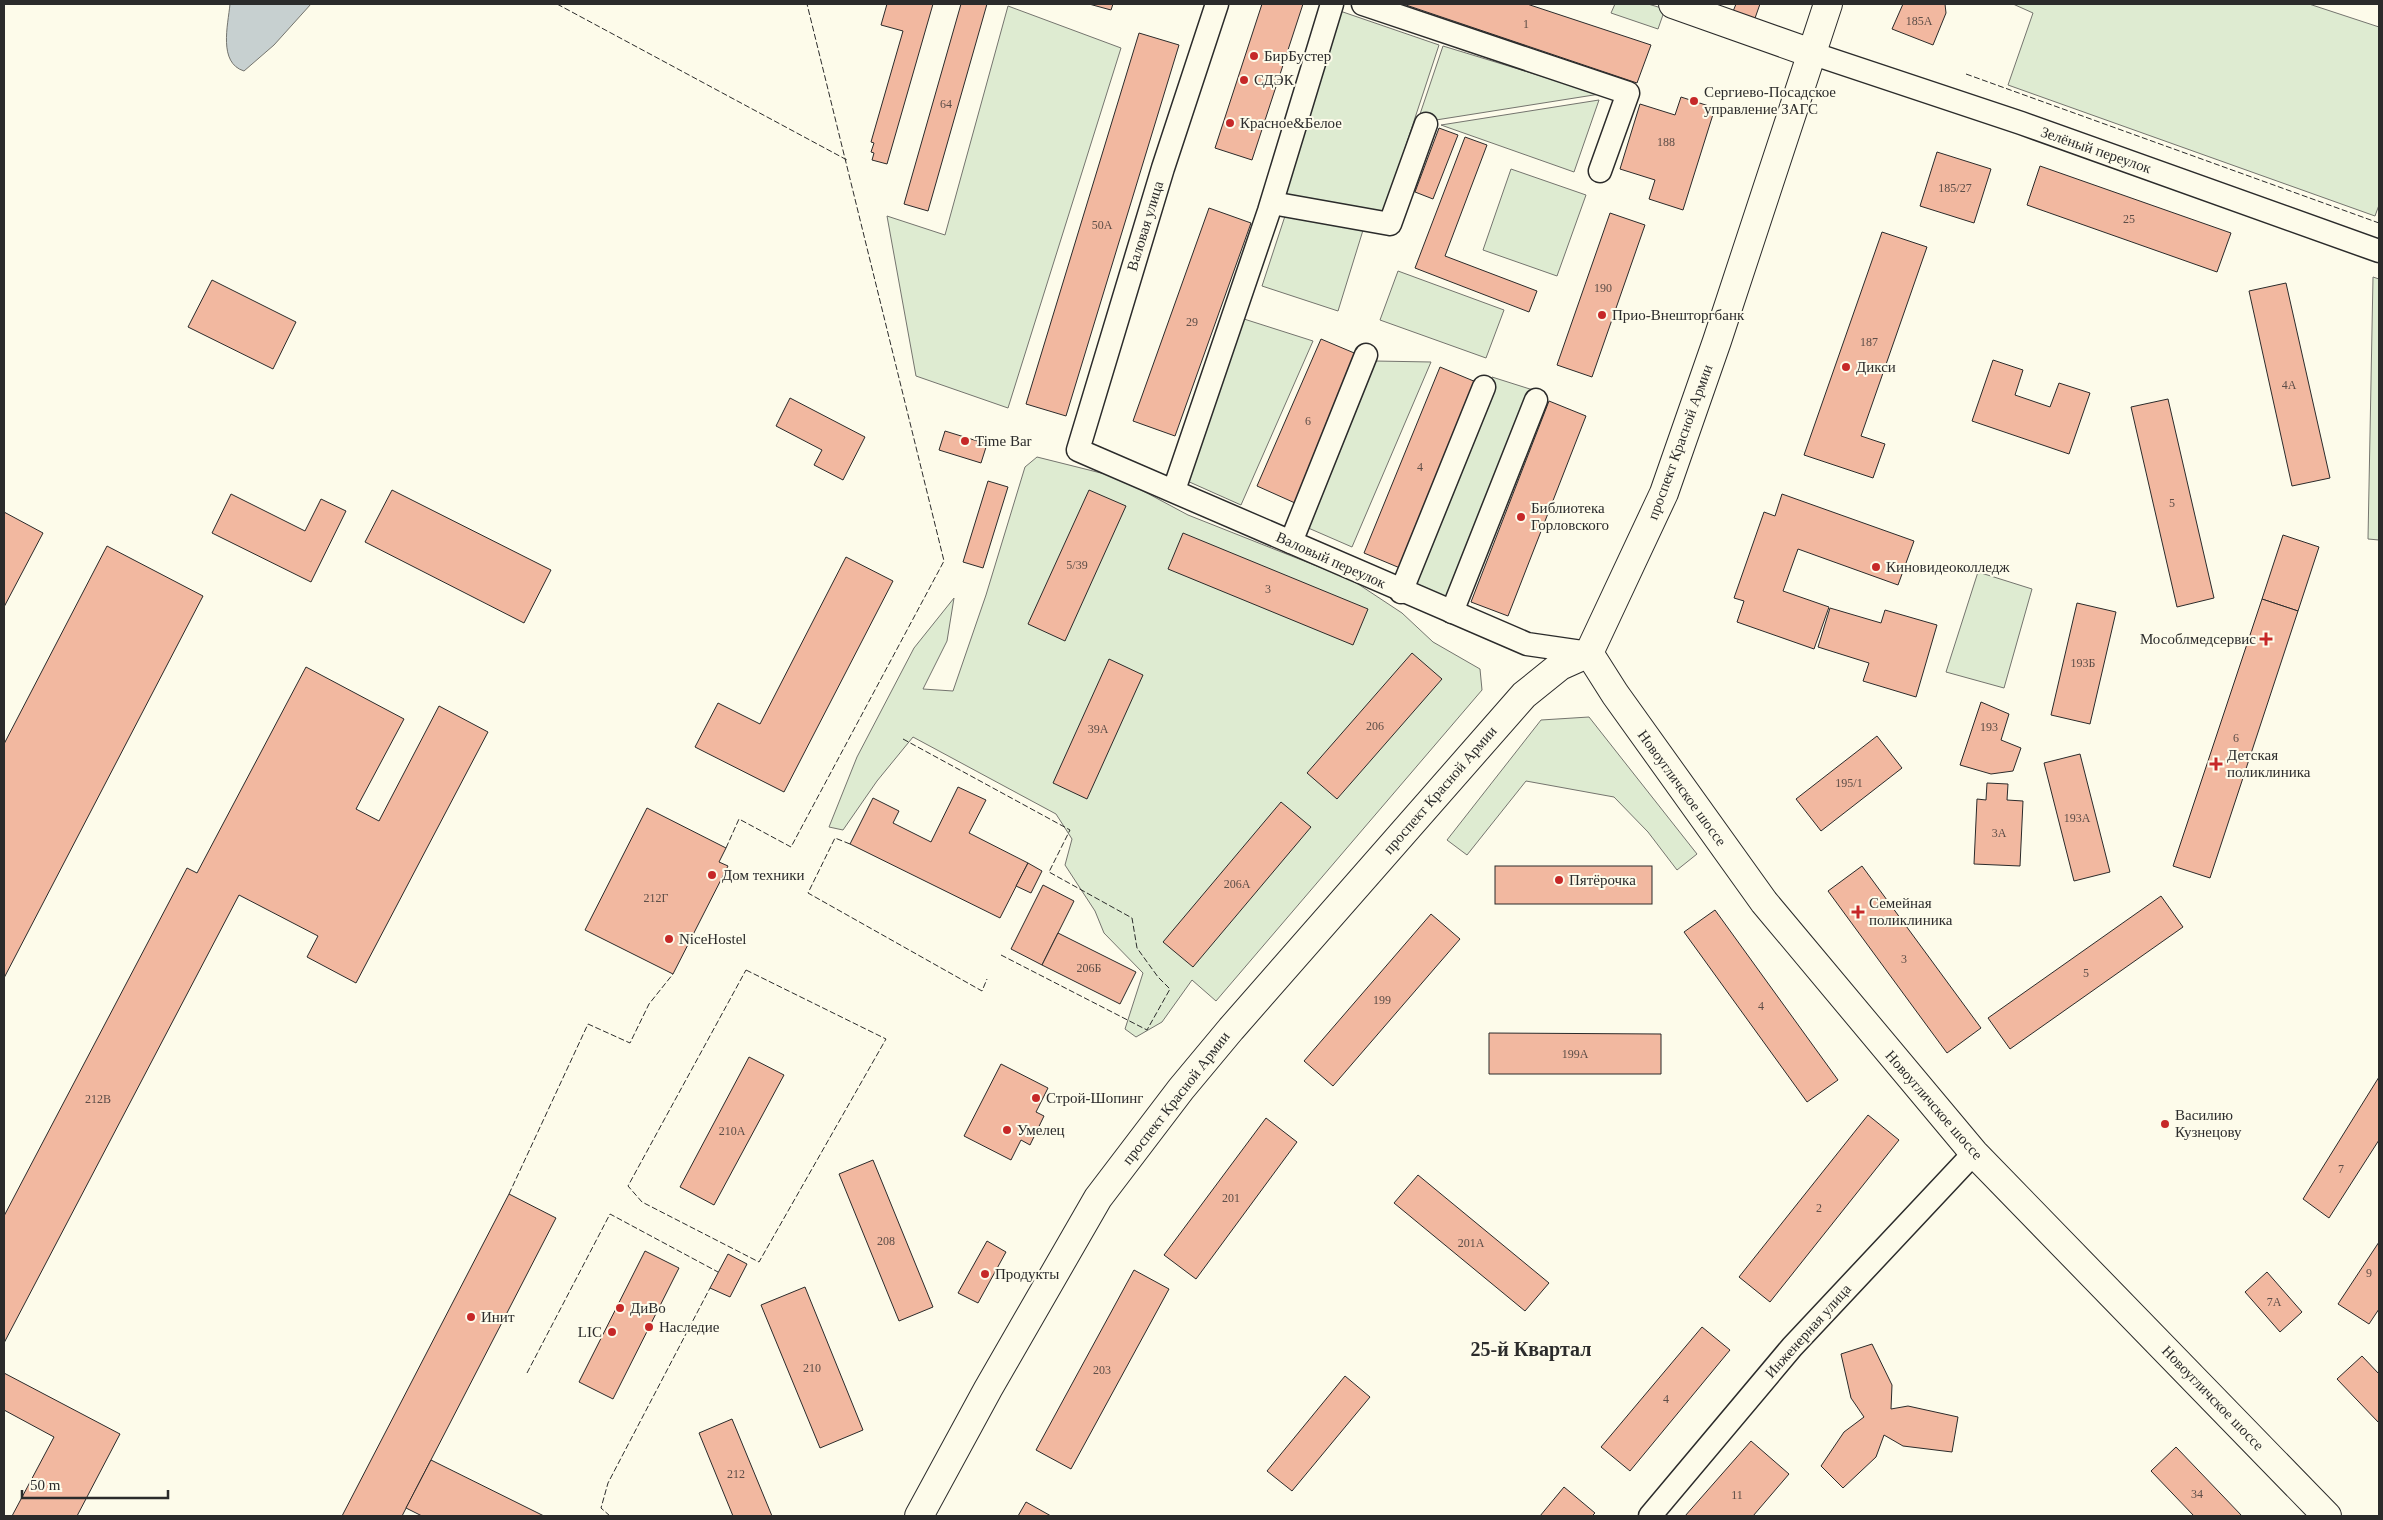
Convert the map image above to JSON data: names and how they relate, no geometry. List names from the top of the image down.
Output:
{
  "streets": {
    "main road": ["проспект Красной Армии", "Новоугличское шоссе"],
    "street": [
      "Зелёный переулок",
      "Валовая улица",
      "Валовый переулок",
      "Инженерная улица"
    ]
  },
  "crossings": [
    ["Зелёный переулок", "проспект Красной Армии"],
    ["Валовая улица", "Валовый переулок"],
    ["проспект Красной Армии", "Валовый переулок"],
    ["проспект Красной Армии", "Новоугличское шоссе"],
    ["Валовый переулок", "Новоугличское шоссе"],
    ["Новоугличское шоссе", "Инженерная улица"]
  ],
  "districts": ["25-й Квартал"],
  "places": {
    "other": [
      "БирБустер",
      "СДЭК",
      "Сергиево-Посадское управление ЗАГС",
      "Красное&Белое",
      "Прио-Внешторгбанк",
      "Дикси",
      "Time Bar",
      "Библиотека Горловского",
      "Киновидеоколледж",
      "Дом техники",
      "Пятёрочка",
      "NiceHostel",
      "Строй-Шопинг",
      "Василию Кузнецову",
      "Умелец",
      "Продукты",
      "ДиВо",
      "Инит",
      "Наследие",
      "LIC"
    ],
    "health": ["Мособлмедсервис", "Детская поликлиника", "Семейная поликлиника"]
  },
  "house_numbers": [
    "185А",
    "1",
    "64",
    "188",
    "185/27",
    "25",
    "50А",
    "190",
    "29",
    "187",
    "4А",
    "6",
    "4",
    "5",
    "5/39",
    "3",
    "193Б",
    "206",
    "193",
    "39А",
    "6",
    "195/1",
    "193А",
    "3А",
    "206А",
    "212Г",
    "3",
    "206Б",
    "5",
    "199",
    "4",
    "199А",
    "212В",
    "210А",
    "7",
    "201",
    "2",
    "208",
    "201А",
    "9",
    "7А",
    "210",
    "203",
    "4",
    "212",
    "34",
    "11"
  ],
  "scale_bar": "50 m"
}
